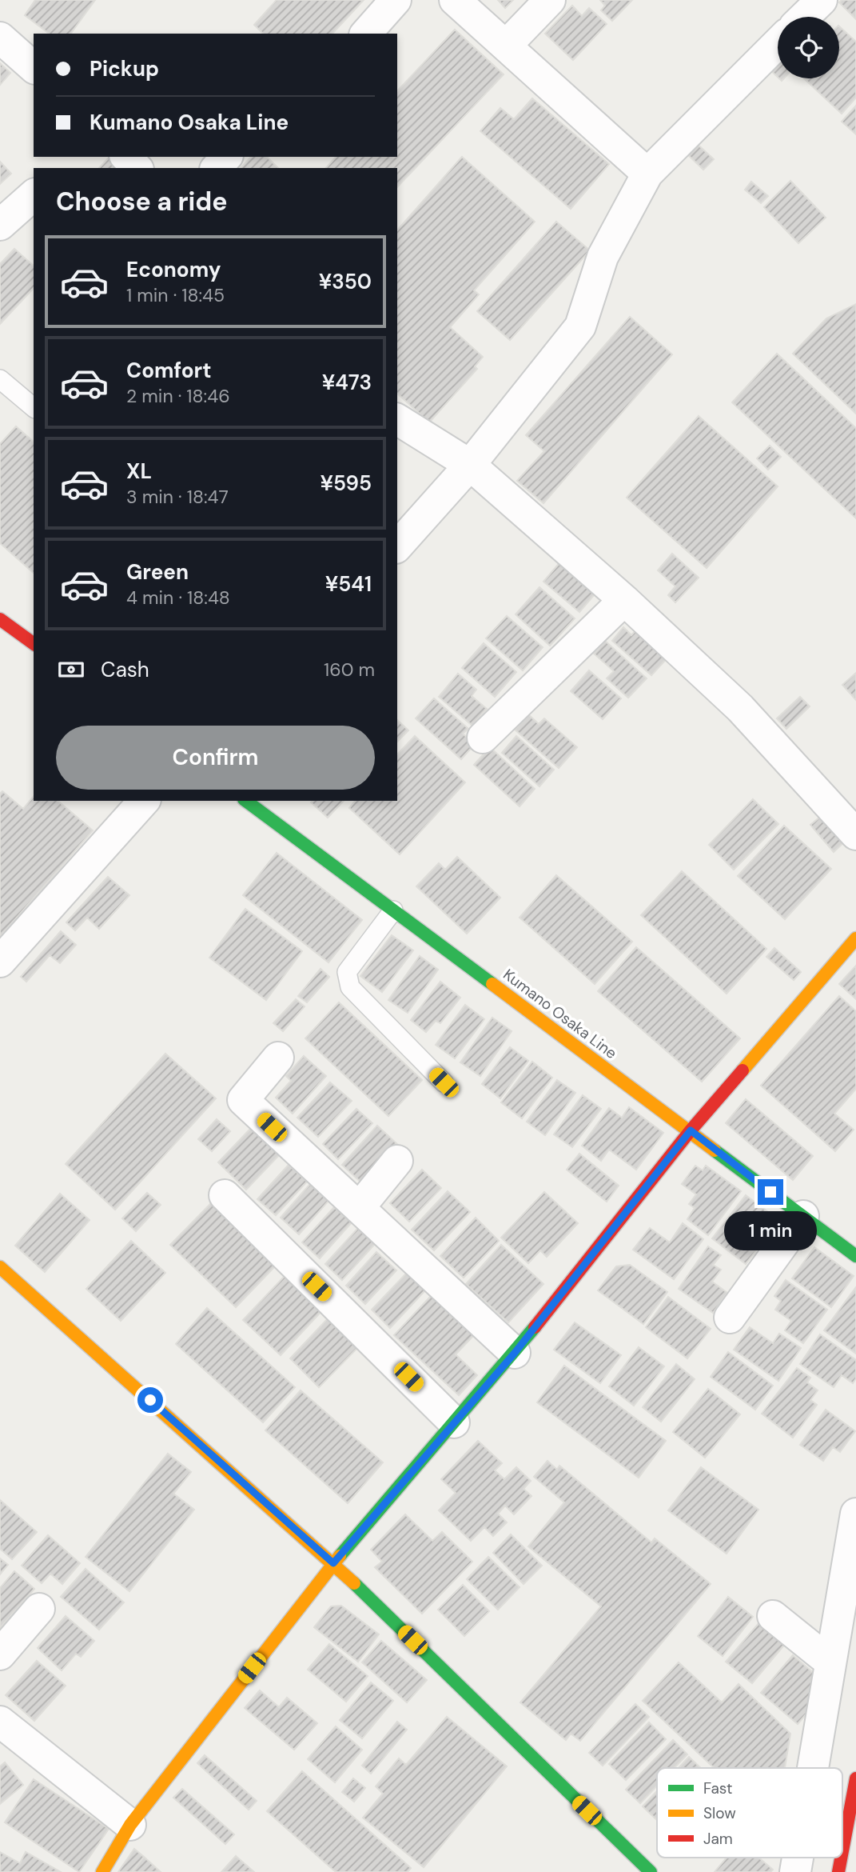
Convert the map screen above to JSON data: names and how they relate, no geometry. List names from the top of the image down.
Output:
{
  "streets": {
    "main road": ["Kumano Osaka Line"]
  },
  "legend": ["Fast", "Slow", "Jam"],
  "page": {
    "banner": ["Pickup", "Kumano Osaka Line"],
    "heading": "Choose a ride",
    "list": [
      {
        "name": "Economy",
        "note": "1 min · 18:45",
        "value": "¥350"
      },
      {
        "name": "Comfort",
        "note": "2 min · 18:46",
        "value": "¥473"
      },
      {
        "name": "XL",
        "note": "3 min · 18:47",
        "value": "¥595"
      },
      {
        "name": "Green",
        "note": "4 min · 18:48",
        "value": "¥541"
      }
    ],
    "pay": ["Cash", "160 m"],
    "buttons": "Confirm",
    "bubble": "1 min"
  }
}
